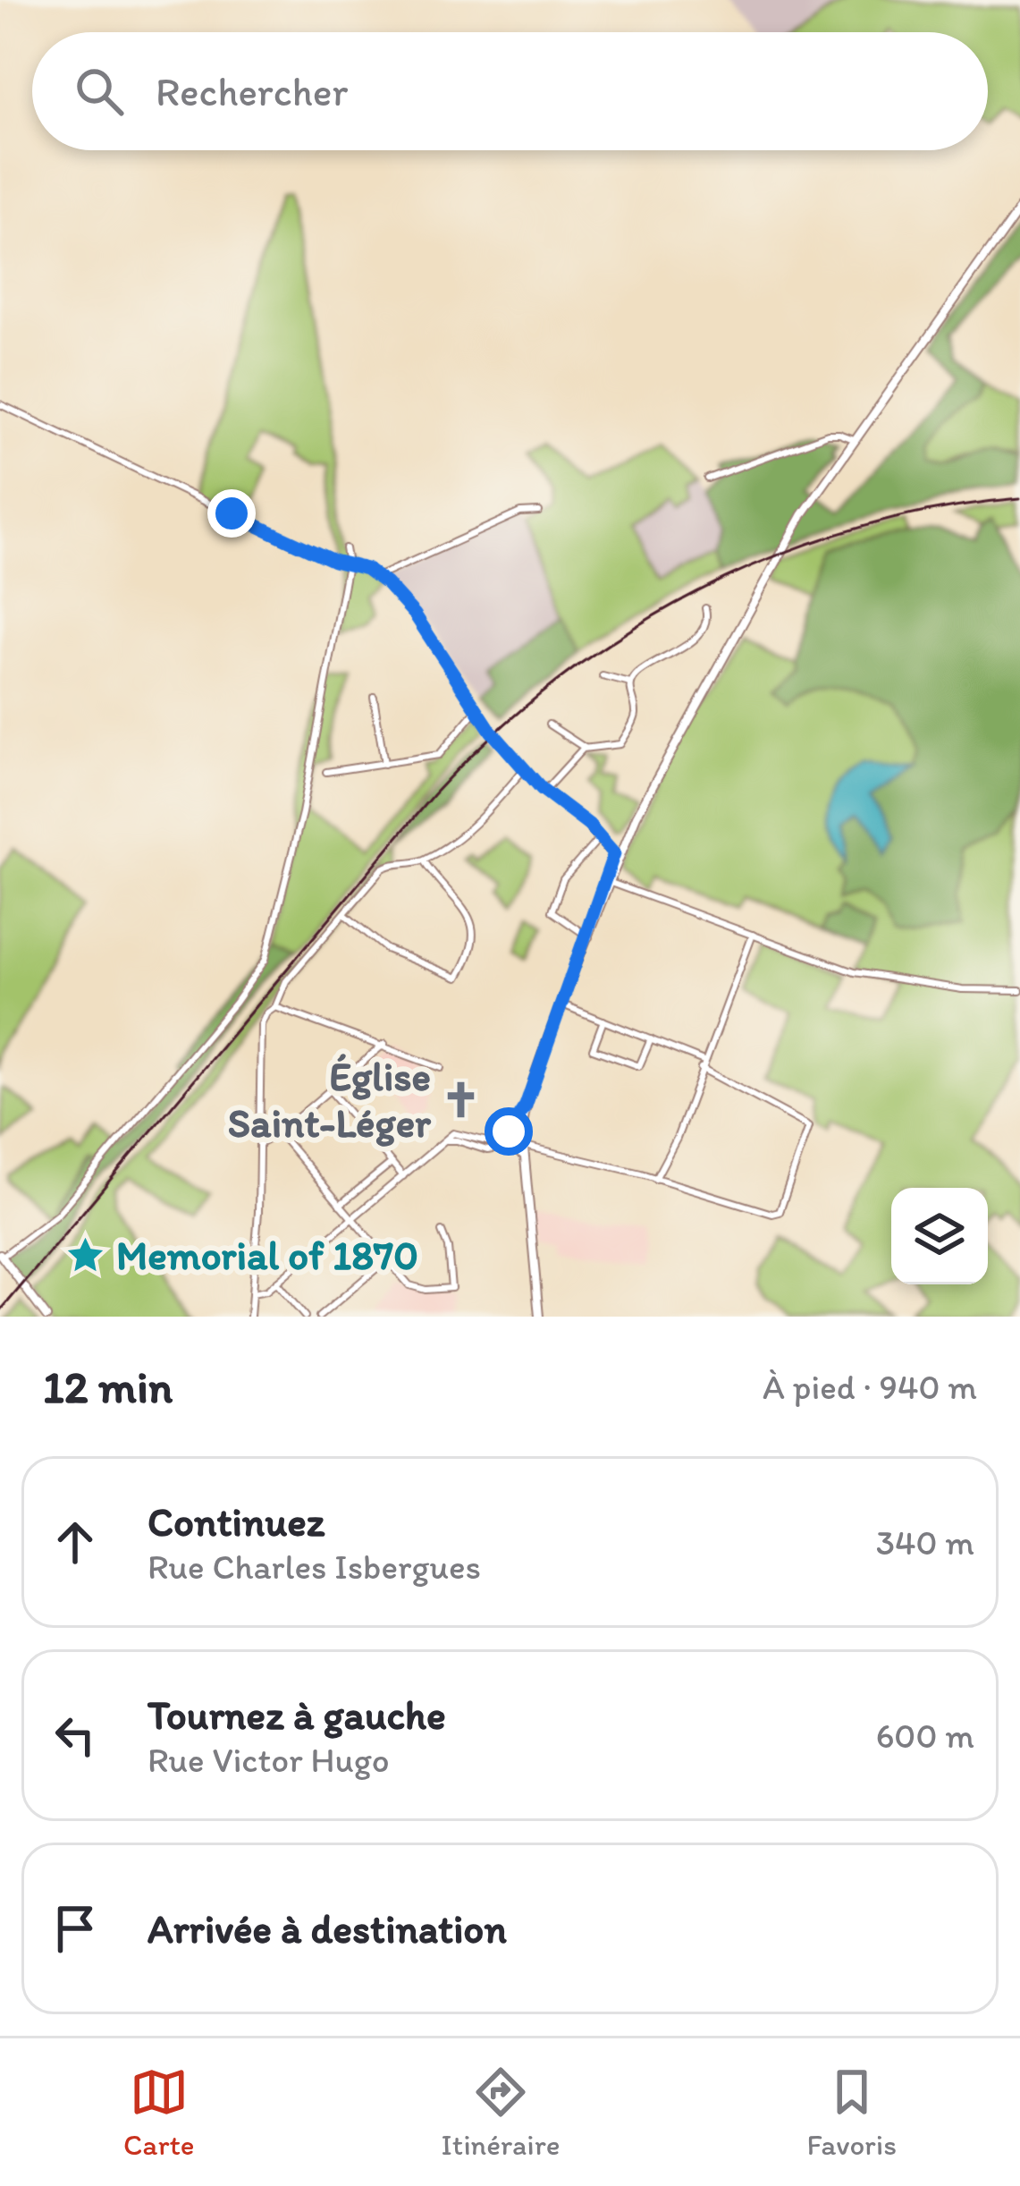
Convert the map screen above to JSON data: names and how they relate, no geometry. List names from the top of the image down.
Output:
{
  "places": {
    "church": ["Église Saint-Léger"],
    "place": ["Memorial of 1870"]
  },
  "page": {
    "search": "Rechercher",
    "heading": ["12 min", "À pied · 940 m"],
    "list": [
      ["Continuez", "Rue Charles Isbergues", "340 m"],
      ["Tournez à gauche", "Rue Victor Hugo", "600 m"],
      "Arrivée à destination"
    ],
    "nav": ["Carte", "Itinéraire", "Favoris"]
  }
}
